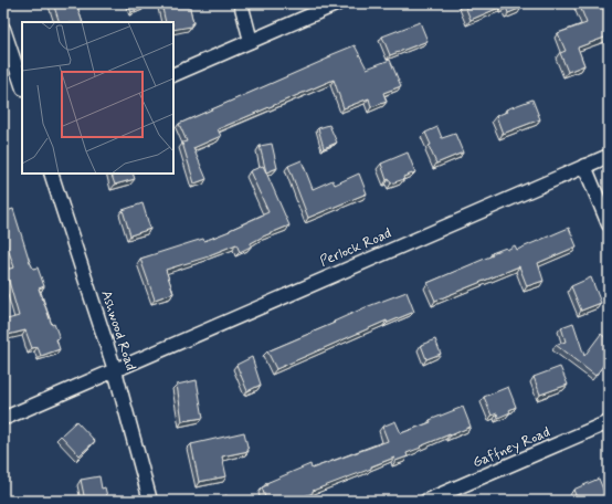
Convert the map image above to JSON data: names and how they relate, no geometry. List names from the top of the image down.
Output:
{
  "streets": {
    "street": ["Perlock Road", "Ashwood Road", "Gaffney Road"]
  },
  "crossings": [
    ["Perlock Road", "Ashwood Road"]
  ]
}
